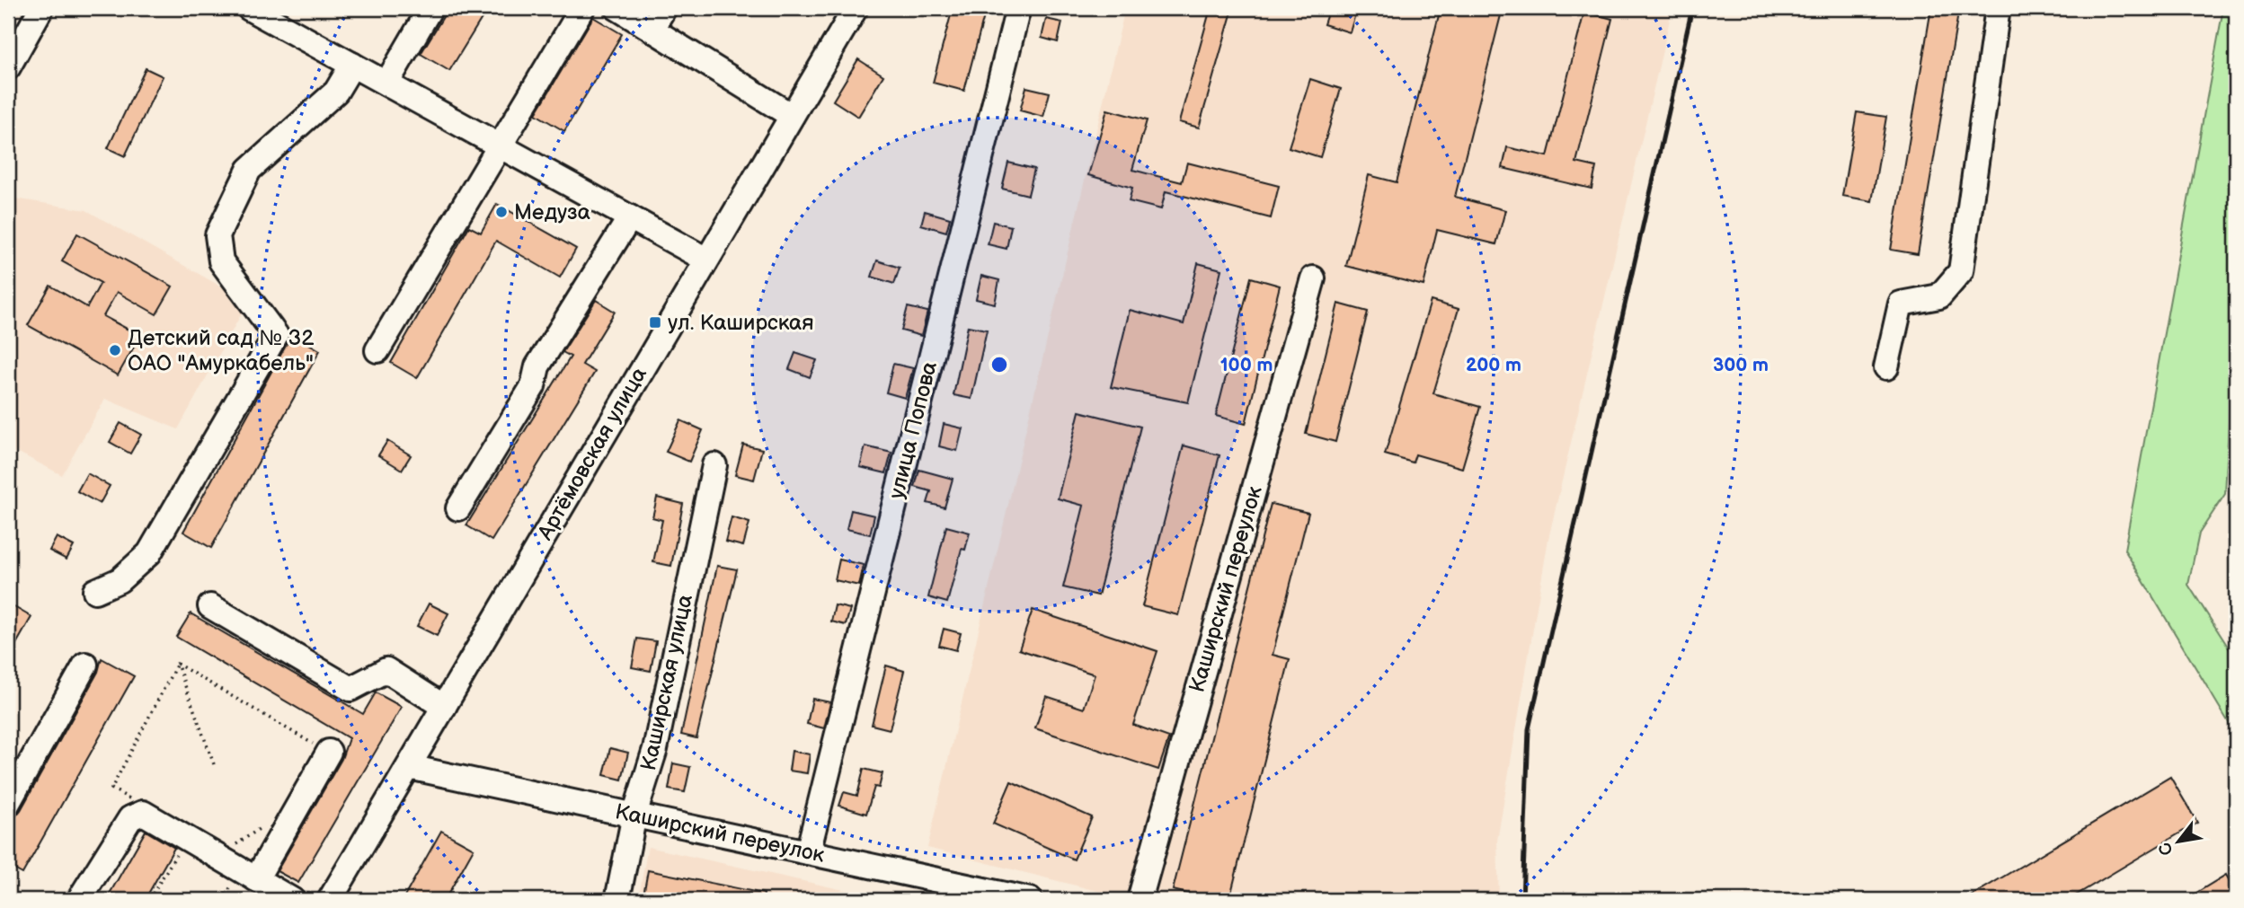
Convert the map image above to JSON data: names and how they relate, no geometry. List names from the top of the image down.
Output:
{
  "streets": {
    "street": [
      "улица Попова",
      "Артёмовская улица",
      "Каширский переулок",
      "Каширская улица"
    ]
  },
  "crossings": [
    ["улица Попова", "Каширский переулок"],
    ["Артёмовская улица", "Каширский переулок"],
    ["Каширский переулок", "Каширская улица"]
  ],
  "places": {
    "other": ["Медуза", "Детский сад № 32 ОАО \"Амуркабель\""],
    "transit": ["ул. Каширская"]
  },
  "north": "bottom left",
  "rings": ["100 m", "200 m", "300 m"]
}
